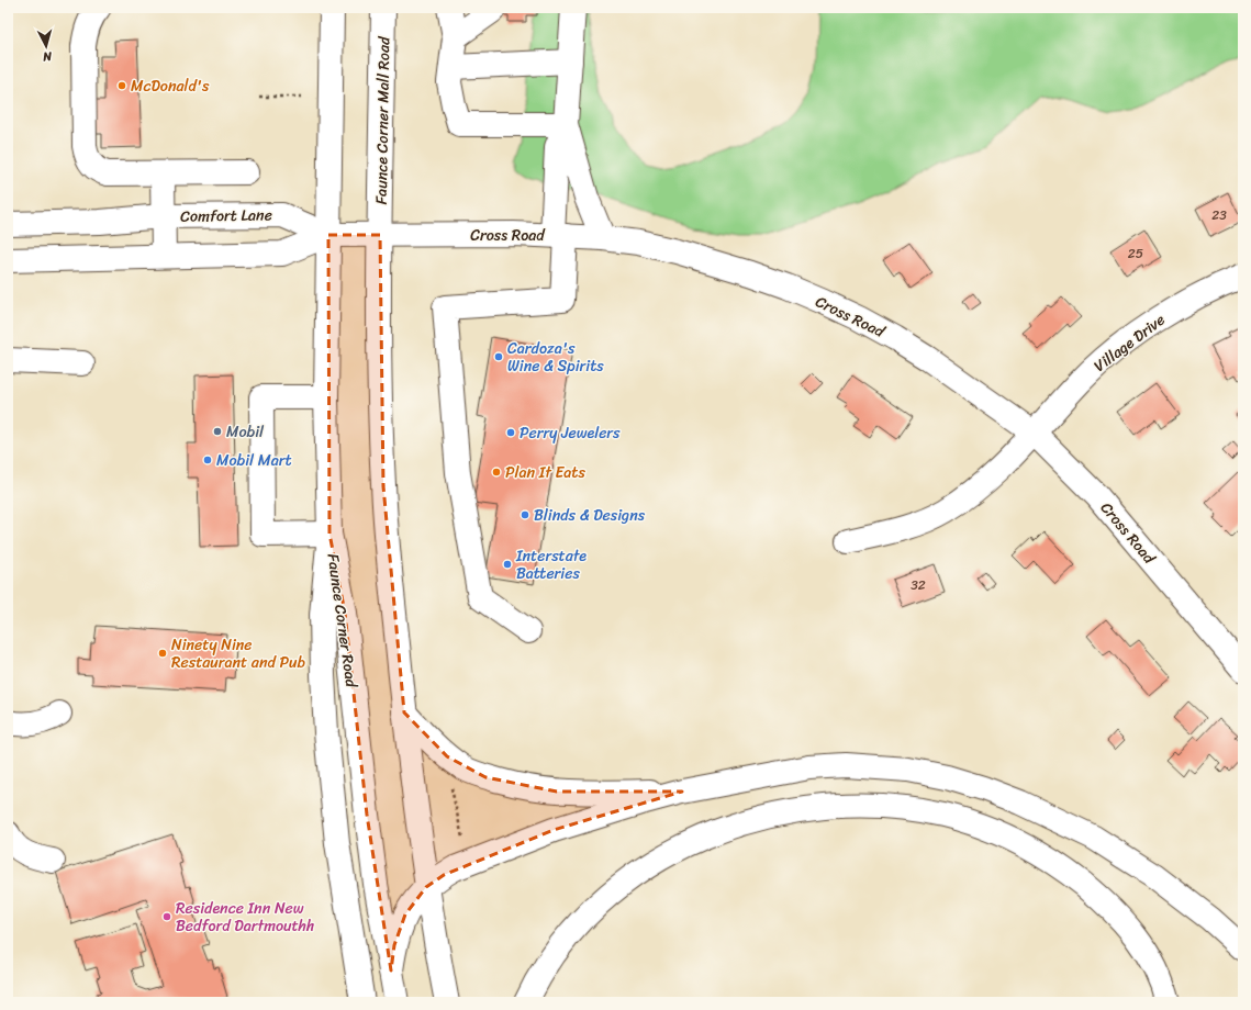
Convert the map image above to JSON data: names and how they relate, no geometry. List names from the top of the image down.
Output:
{
  "streets": {
    "main road": [
      "Faunce Corner Mall Road",
      "Comfort Lane",
      "Cross Road",
      "Village Drive",
      "Faunce Corner Road"
    ]
  },
  "crossings": [
    ["Faunce Corner Mall Road", "Cross Road"],
    ["Comfort Lane", "Cross Road"],
    ["Comfort Lane", "Faunce Corner Road"],
    ["Cross Road", "Village Drive"],
    ["Cross Road", "Faunce Corner Road"]
  ],
  "places": [
    "McDonald's",
    "Cardoza's Wine & Spirits",
    "Mobil",
    "Perry Jewelers",
    "Mobil Mart",
    "Plan It Eats",
    "Blinds & Designs",
    "Interstate Batteries",
    "Ninety Nine Restaurant and Pub",
    "Residence Inn New Bedford Dartmouthh"
  ],
  "house_numbers": ["23", "25", "32"],
  "north": "bottom"
}
